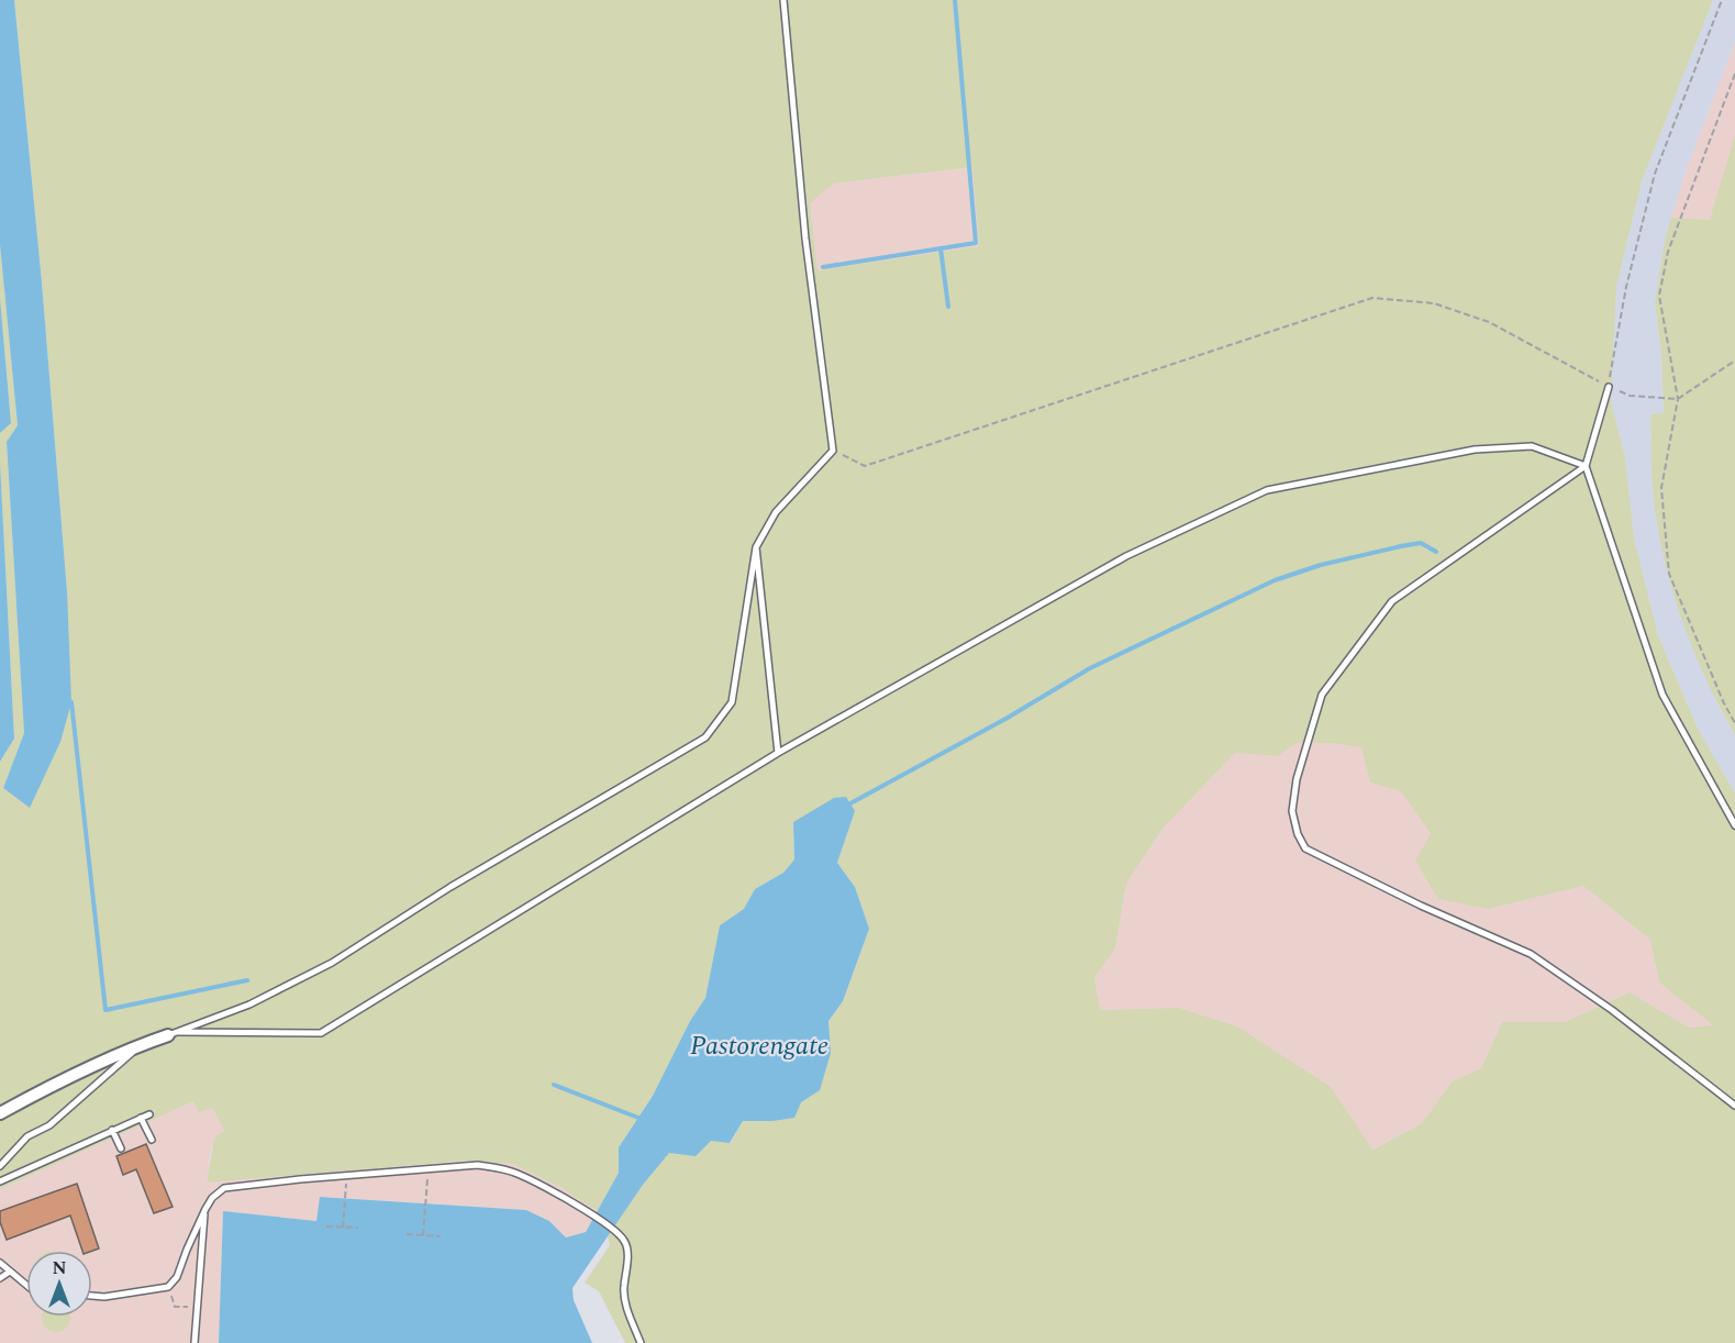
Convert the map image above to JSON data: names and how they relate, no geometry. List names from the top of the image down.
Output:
{
  "water": ["Pastorengate"],
  "north": "top"
}
